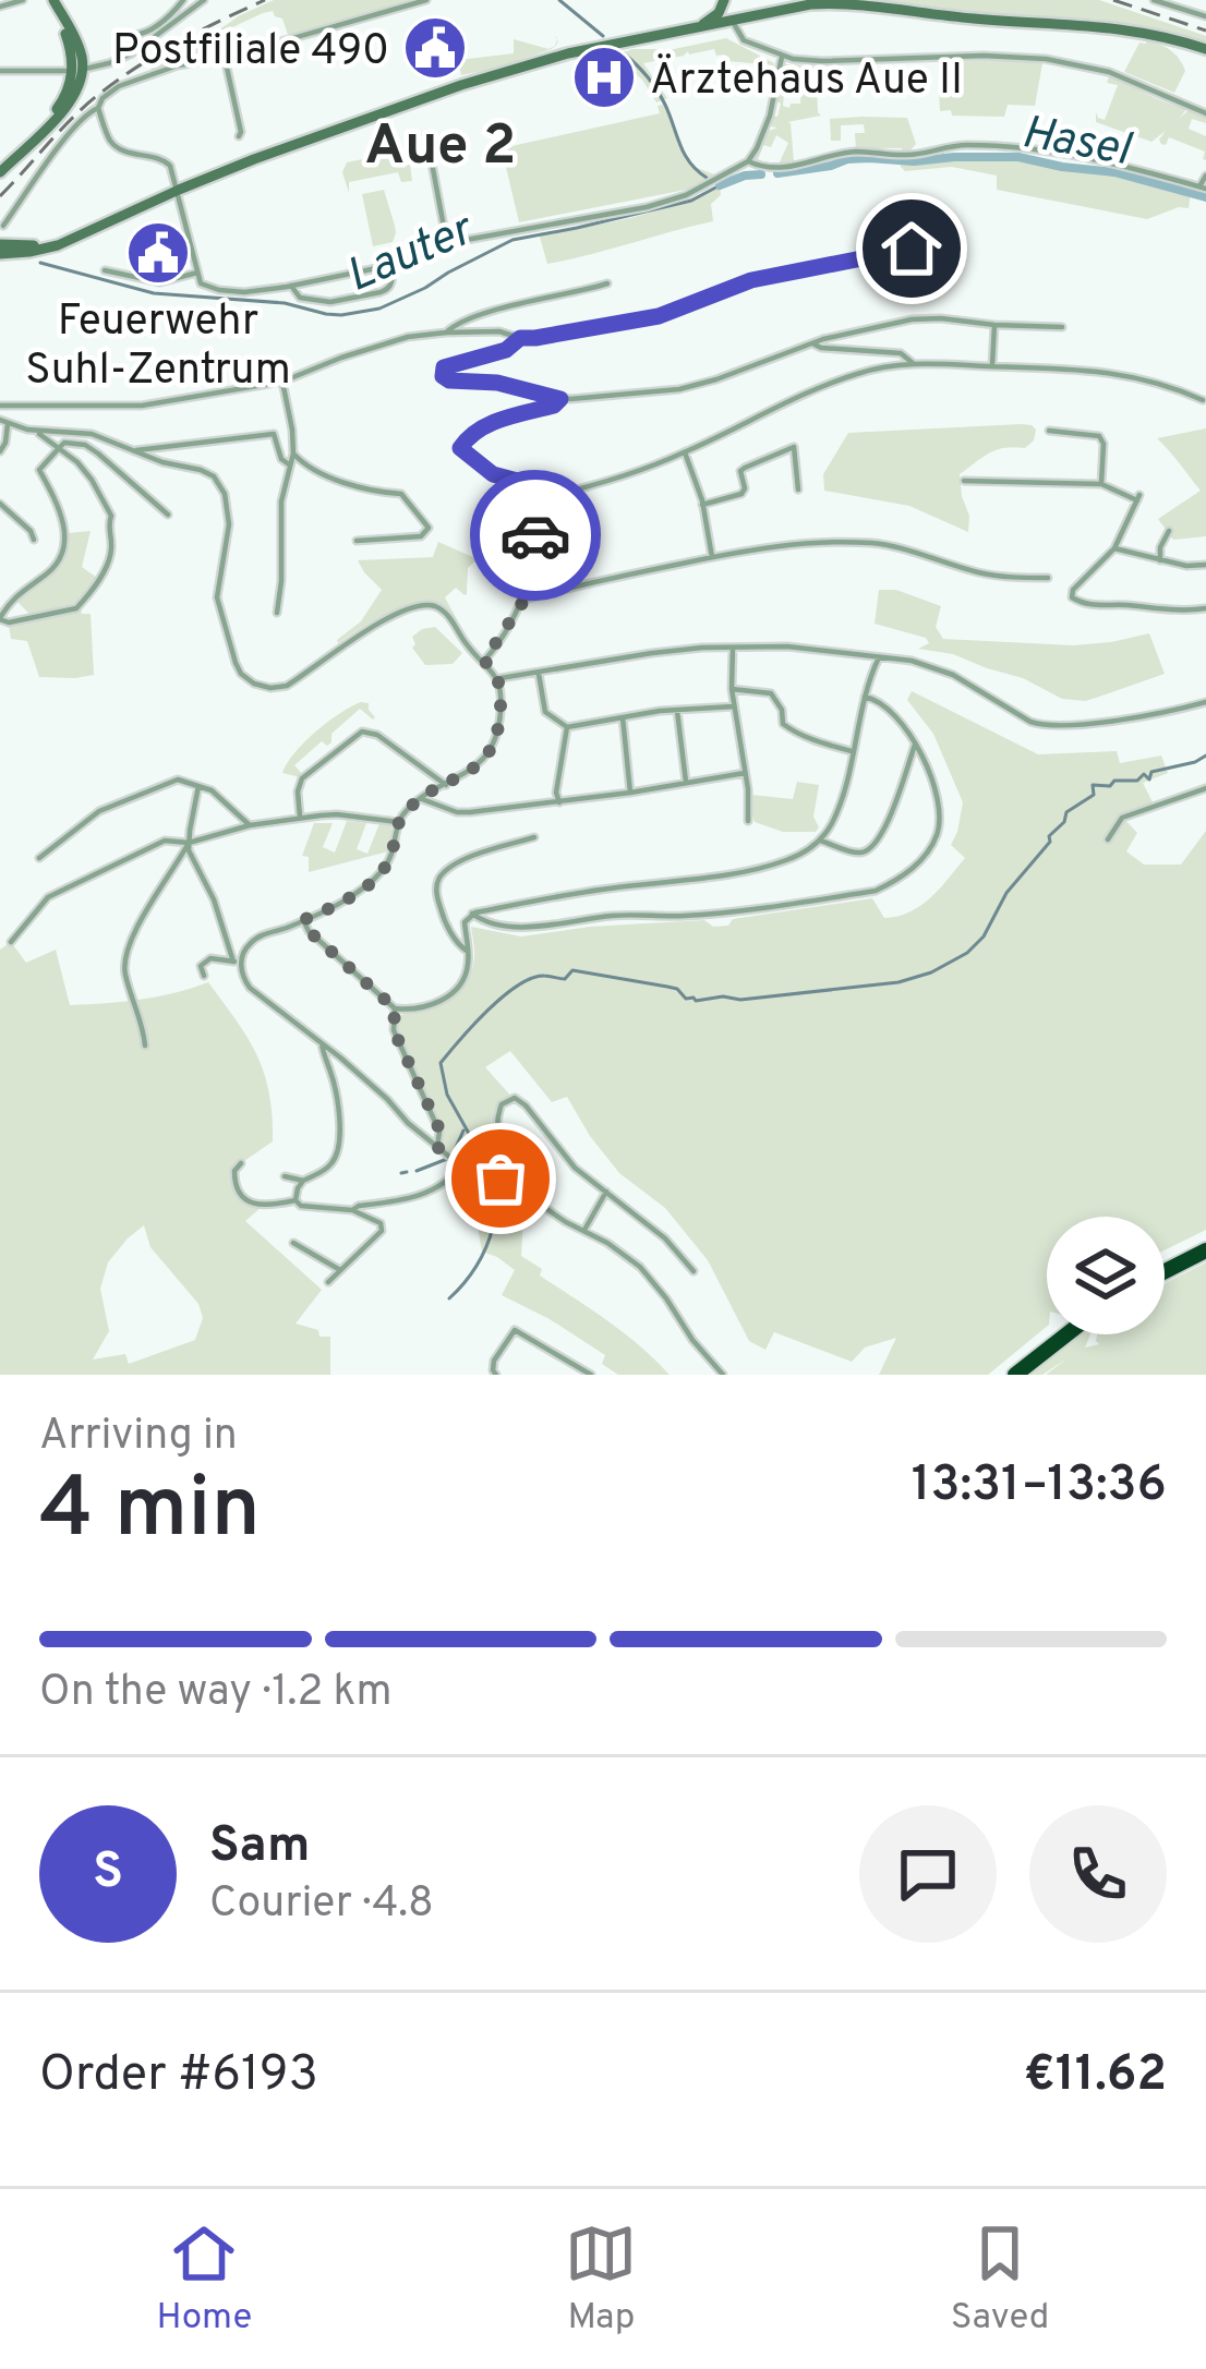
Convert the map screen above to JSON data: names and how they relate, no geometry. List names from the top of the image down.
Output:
{
  "districts": ["Aue 2"],
  "water": ["Hasel", "Lauter"],
  "places": {
    "public building": ["Postfiliale 490", "Feuerwehr Suhl-Zentrum"],
    "hospital": ["Ärztehaus Aue II"]
  },
  "page": {
    "heading": ["4 min", "Arriving in", "13:31–13:36"],
    "panel": [
      "Sam",
      "Courier · 4.8",
      "Order #6193",
      "€11.62"
    ],
    "bar": "On the way · 1.2 km",
    "round": "S",
    "tabs": ["Home", "Map", "Saved"]
  }
}
